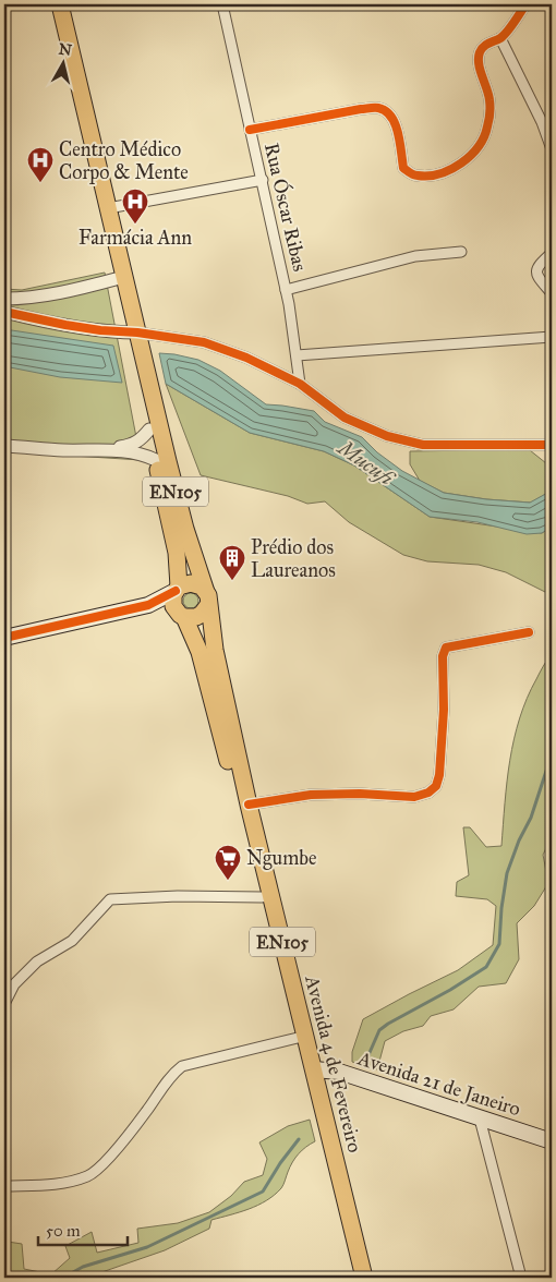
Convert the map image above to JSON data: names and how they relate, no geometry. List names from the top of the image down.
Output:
{
  "streets": {
    "main road": ["EN105", "Avenida 4 de Fevereiro", "Avenida 21 de Janeiro"],
    "street": ["Rua Óscar Ribas"]
  },
  "crossings": [
    ["Avenida 4 de Fevereiro", "Avenida 21 de Janeiro"]
  ],
  "water": ["Mucufi"],
  "places": {
    "hospital": ["Centro Médico Corpo & Mente", "Farmácia Ann"],
    "building": ["Prédio dos Laureanos"],
    "supermarket": ["Ngumbe"]
  },
  "scale_bar": "50 m",
  "north": "top"
}
